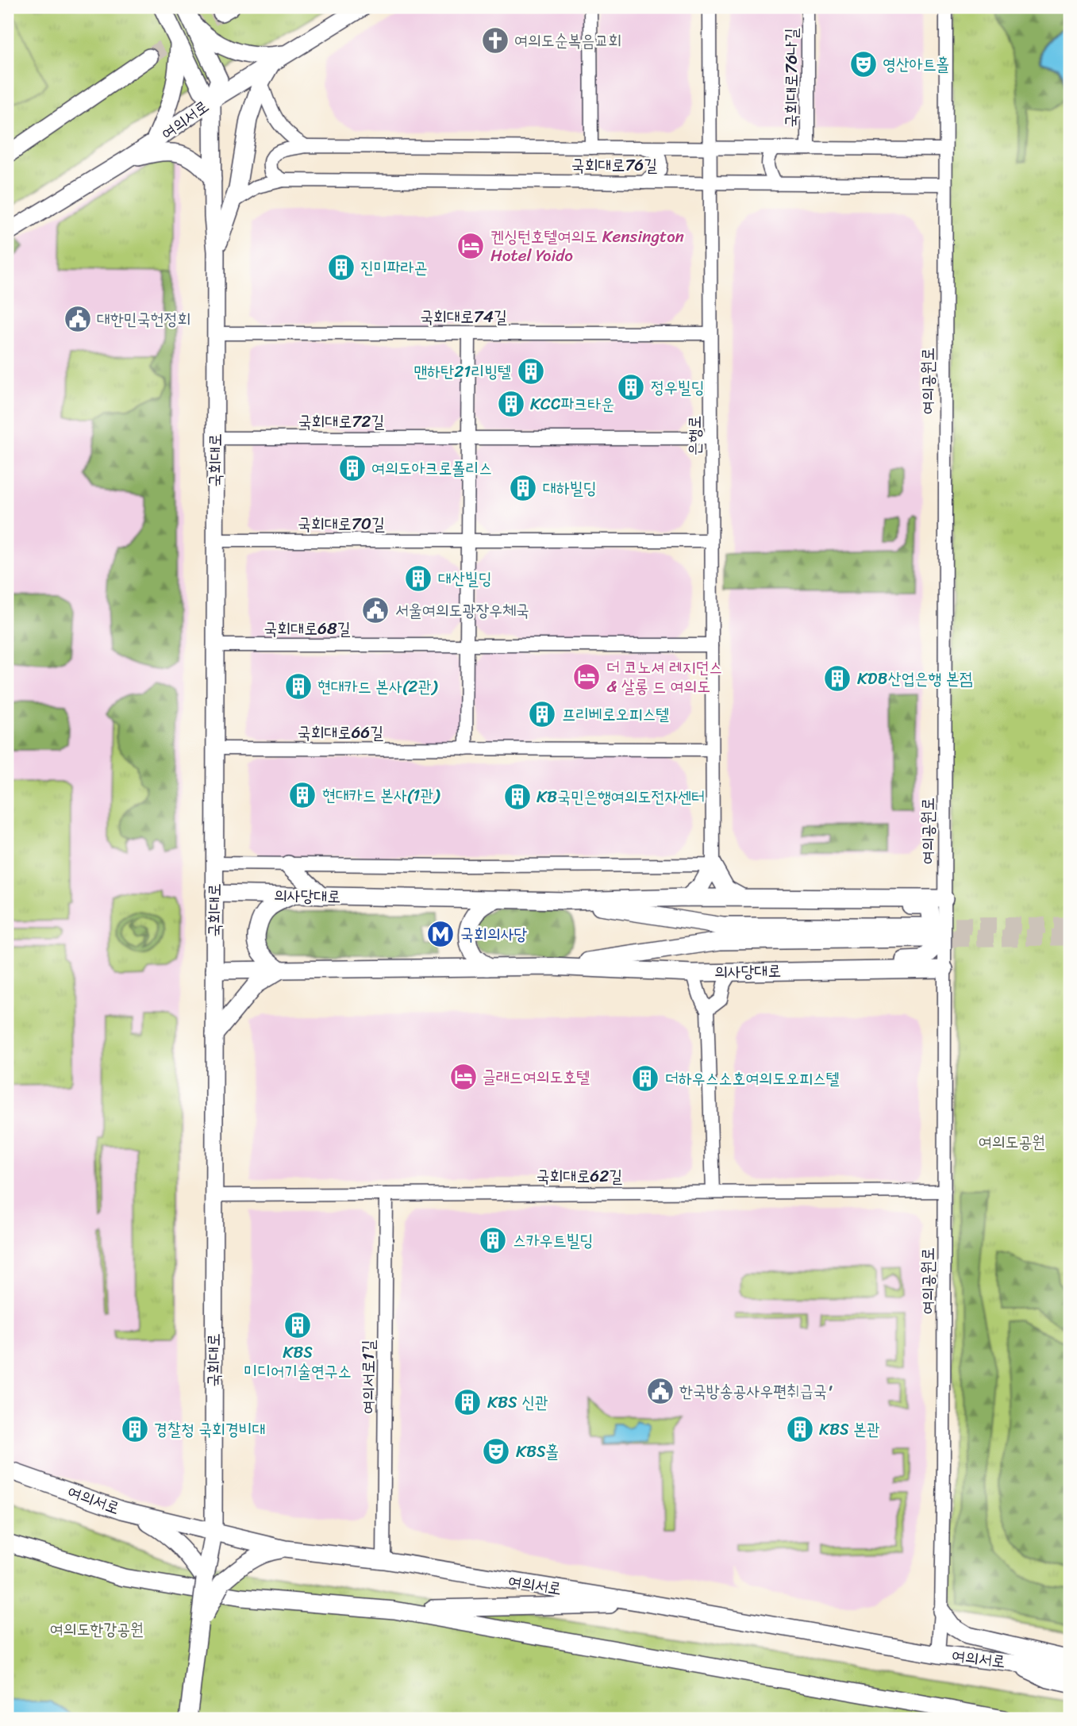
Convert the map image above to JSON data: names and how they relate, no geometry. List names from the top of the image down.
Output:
{
  "streets": {
    "main road": ["여의서로", "국회대로", "의사당대로"],
    "street": [
      "국회대로76나길",
      "국회대로76길",
      "국회대로74길",
      "여의공원로",
      "국회대로72길",
      "은행로",
      "국회대로70길",
      "국회대로68길",
      "국회대로66길",
      "국회대로62길",
      "여의서로1길"
    ]
  },
  "crossings": [
    ["국회대로76나길", "국회대로76길"],
    ["여의서로", "여의공원로"],
    ["여의서로", "국회대로"],
    ["여의서로", "여의서로1길"],
    ["국회대로76길", "여의공원로"],
    ["국회대로76길", "은행로"],
    ["국회대로74길", "은행로"],
    ["국회대로74길", "국회대로"],
    ["여의공원로", "의사당대로"],
    ["여의공원로", "국회대로62길"],
    ["국회대로72길", "은행로"],
    ["국회대로72길", "국회대로"],
    ["은행로", "국회대로70길"],
    ["은행로", "국회대로68길"],
    ["은행로", "국회대로66길"],
    ["국회대로", "국회대로70길"],
    ["국회대로", "국회대로68길"],
    ["국회대로", "국회대로66길"],
    ["국회대로", "의사당대로"],
    ["국회대로", "국회대로62길"],
    ["국회대로62길", "여의서로1길"]
  ],
  "parks": ["여의도공원", "여의도한강공원"],
  "places": {
    "church": ["여의도순복음교회"],
    "theatre": ["영산아트홀", "KBS홀"],
    "hotel": ["켄싱턴호텔여의도 Kensington Hotel Yoido", "더 코노셔 레지던스 & 살롱 드 여의도", "글래드여의도호텔"],
    "building": [
      "진미파라곤",
      "맨하탄21리빙텔",
      "정우빌딩",
      "KCC파크타운",
      "여의도아크로폴리스",
      "대하빌딩",
      "대산빌딩",
      "KDB산업은행 본점",
      "현대카드 본사(2관)",
      "프리베로오피스텔",
      "현대카드 본사(1관)",
      "KB국민은행여의도전자센터",
      "더하우스소호여의도오피스텔",
      "스카우트빌딩",
      "KBS 미디어기술연구소",
      "KBS 신관",
      "경찰청 국회경비대",
      "KBS 본관"
    ],
    "public building": ["대한민국헌정회", "서울여의도광장우체국", "한국방송공사우편취급국'"],
    "metro station": ["국회의사당"]
  }
}
